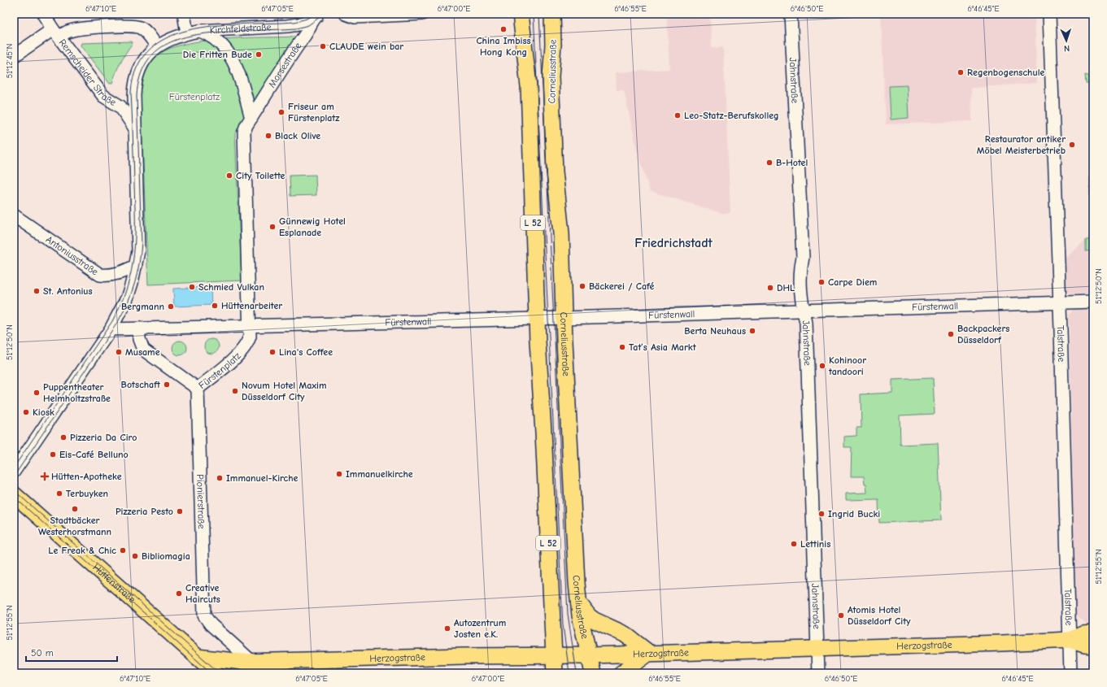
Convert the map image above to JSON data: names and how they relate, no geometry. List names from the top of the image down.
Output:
{
  "streets": {
    "main road": [
      "Corneliusstraße",
      "L 52",
      "Hüttenstraße",
      "Herzogstraße"
    ],
    "street": [
      "Kirchfeldstraße",
      "Morsestraße",
      "Remscheider Straße",
      "Jahnstraße",
      "Antoniusstraße",
      "Fürstenwall",
      "Talstraße",
      "Fürstenplatz",
      "Pionierstraße"
    ]
  },
  "crossings": [
    ["Kirchfeldstraße", "Morsestraße"],
    ["Morsestraße", "Fürstenplatz"],
    ["Corneliusstraße", "Fürstenwall"],
    ["Corneliusstraße", "Herzogstraße"],
    ["Jahnstraße", "Fürstenwall"],
    ["Jahnstraße", "Herzogstraße"],
    ["L 52", "Fürstenwall"],
    ["L 52", "Herzogstraße"],
    ["Fürstenwall", "Talstraße"],
    ["Fürstenwall", "Fürstenplatz"],
    ["Talstraße", "Herzogstraße"],
    ["Fürstenplatz", "Pionierstraße"],
    ["Pionierstraße", "Herzogstraße"],
    ["Hüttenstraße", "Herzogstraße"]
  ],
  "districts": ["Friedrichstadt"],
  "parks": ["Fürstenplatz"],
  "places": {
    "other": [
      "China Imbiss Hong Kong",
      "CLAUDE wein bar",
      "Die Fritten Bude",
      "Regenbogenschule",
      "Friseur am Fürstenplatz",
      "Leo-Statz-Berufskolleg",
      "Black Olive",
      "Restaurator antiker Möbel Meisterbetrieb",
      "B-Hotel",
      "City Toilette",
      "Günnewig Hotel Esplanade",
      "Carpe Diem",
      "Bäckerei / Café",
      "Schmied Vulkan",
      "DHL",
      "St. Antonius",
      "Hüttenarbeiter",
      "Bergmann",
      "Berta Neuhaus",
      "Backpackers Düsseldorf",
      "Tat’s Asia Markt",
      "Musame",
      "Lina's Coffee",
      "Kohinoor tandoori",
      "Botschaft",
      "Novum Hotel Maxim Düsseldorf City",
      "Puppentheater Helmholtzstraße",
      "Kiosk",
      "Pizzeria Da Ciro",
      "Eis-Café Belluno",
      "Immanuelkirche",
      "Immanuel-Kirche",
      "Terbuyken",
      "Stadtbäcker Westerhorstmann",
      "Pizzeria Pesto",
      "Ingrid Bucki",
      "Lettinis",
      "Le Freak & Chic",
      "Bibliomagia",
      "Creative Haircuts",
      "Atomis Hotel Düsseldorf City",
      "Autozentrum Josten e.K."
    ],
    "health": ["Hütten-Apotheke"]
  },
  "scale_bar": "50 m",
  "north": "bottom",
  "coordinates": [
    "6°47'10\"E",
    "6°47'05\"E",
    "6°47'00\"E",
    "6°46'55\"E",
    "6°46'50\"E",
    "6°46'45\"E",
    "51°12'45\"N",
    "51°12'50\"N",
    "51°12'55\"N"
  ]
}
